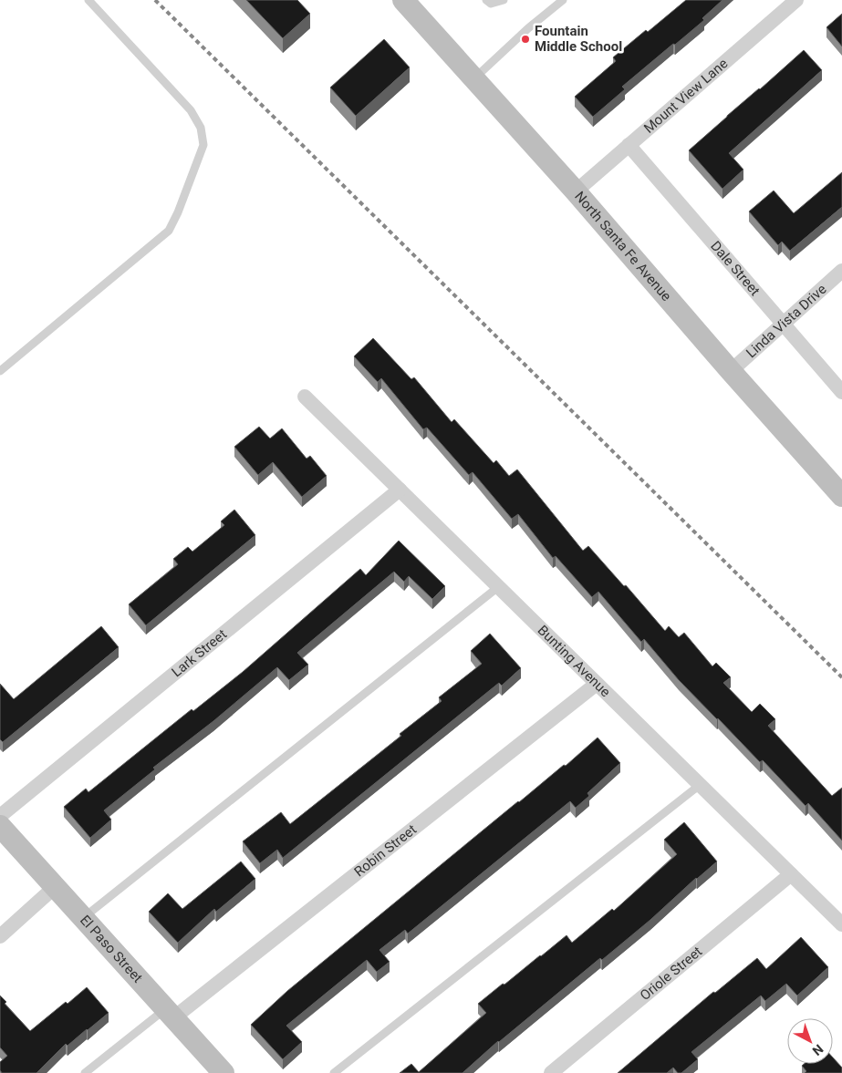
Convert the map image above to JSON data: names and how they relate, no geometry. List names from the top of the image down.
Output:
{
  "streets": {
    "main road": ["North Santa Fe Avenue", "El Paso Street"],
    "street": [
      "Mount View Lane",
      "Dale Street",
      "Linda Vista Drive",
      "Lark Street",
      "Bunting Avenue",
      "Robin Street",
      "Oriole Street"
    ]
  },
  "crossings": [
    ["Mount View Lane", "North Santa Fe Avenue"],
    ["Mount View Lane", "Dale Street"],
    ["North Santa Fe Avenue", "Linda Vista Drive"],
    ["Dale Street", "Linda Vista Drive"],
    ["Lark Street", "Bunting Avenue"],
    ["Bunting Avenue", "Robin Street"],
    ["Bunting Avenue", "Oriole Street"],
    ["Robin Street", "El Paso Street"]
  ],
  "places": ["Fountain Middle School"],
  "north": "bottom right"
}
